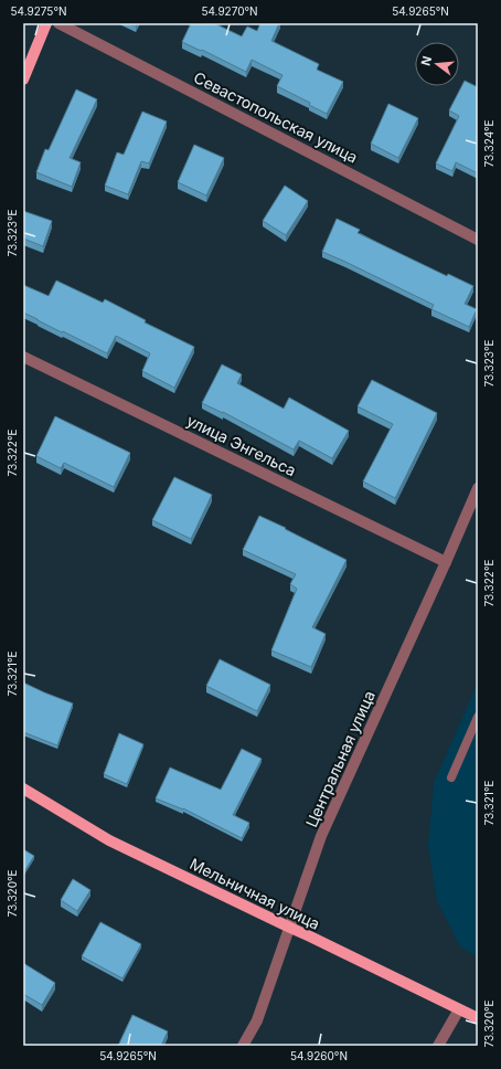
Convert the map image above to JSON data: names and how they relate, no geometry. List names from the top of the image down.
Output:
{
  "streets": {
    "main road": ["Мельничная улица"],
    "street": ["Севастопольская улица", "улица Энгельса", "Центральная улица"]
  },
  "crossings": [
    ["улица Энгельса", "Центральная улица"],
    ["Центральная улица", "Мельничная улица"]
  ],
  "north": "left",
  "coordinates": [
    "54.9275°N",
    "54.9270°N",
    "54.9265°N",
    "73.324°E",
    "73.323°E",
    "73.322°E",
    "73.321°E",
    "73.320°E",
    "54.9260°N"
  ]
}
